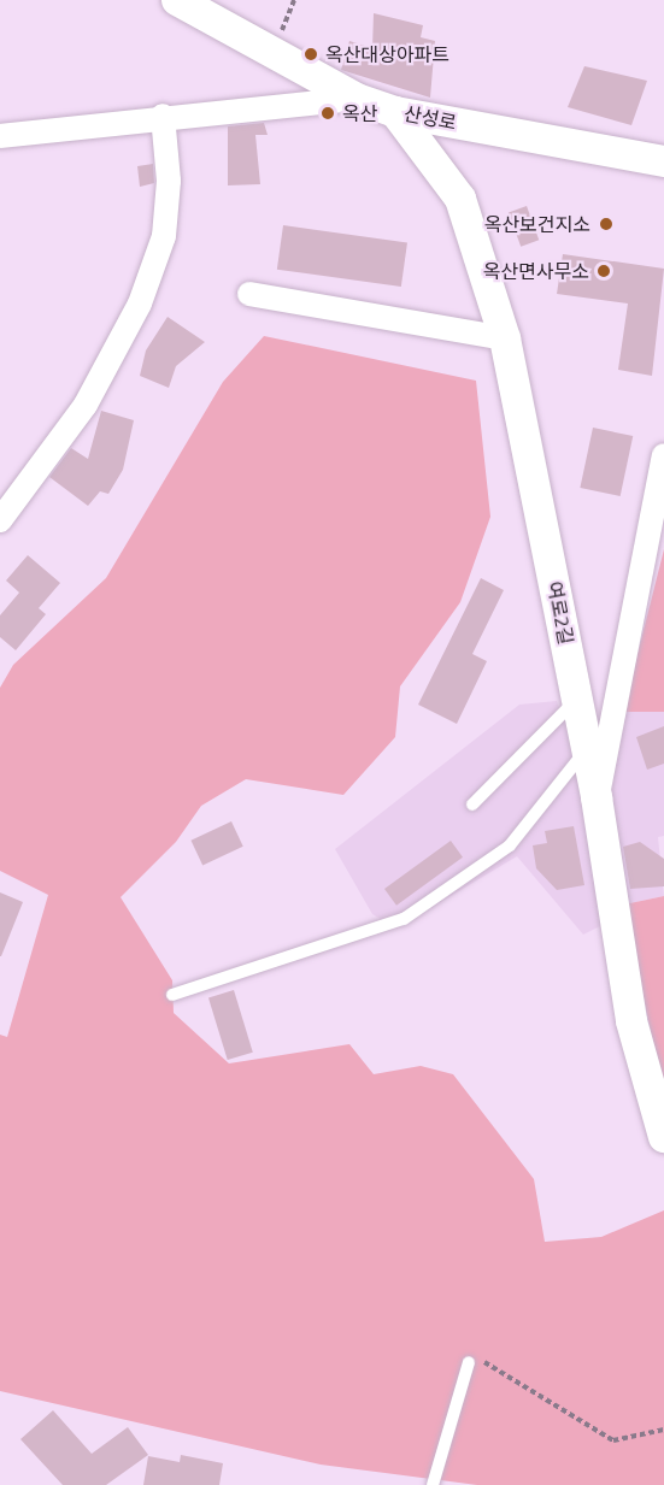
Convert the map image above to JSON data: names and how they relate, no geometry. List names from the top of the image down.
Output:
{
  "streets": {
    "street": ["산성로", "여로2길"]
  },
  "crossings": [
    ["산성로", "여로2길"]
  ],
  "places": [
    "옥산대상아파트",
    "옥산",
    "옥산보건지소",
    "옥산면사무소"
  ]
}
